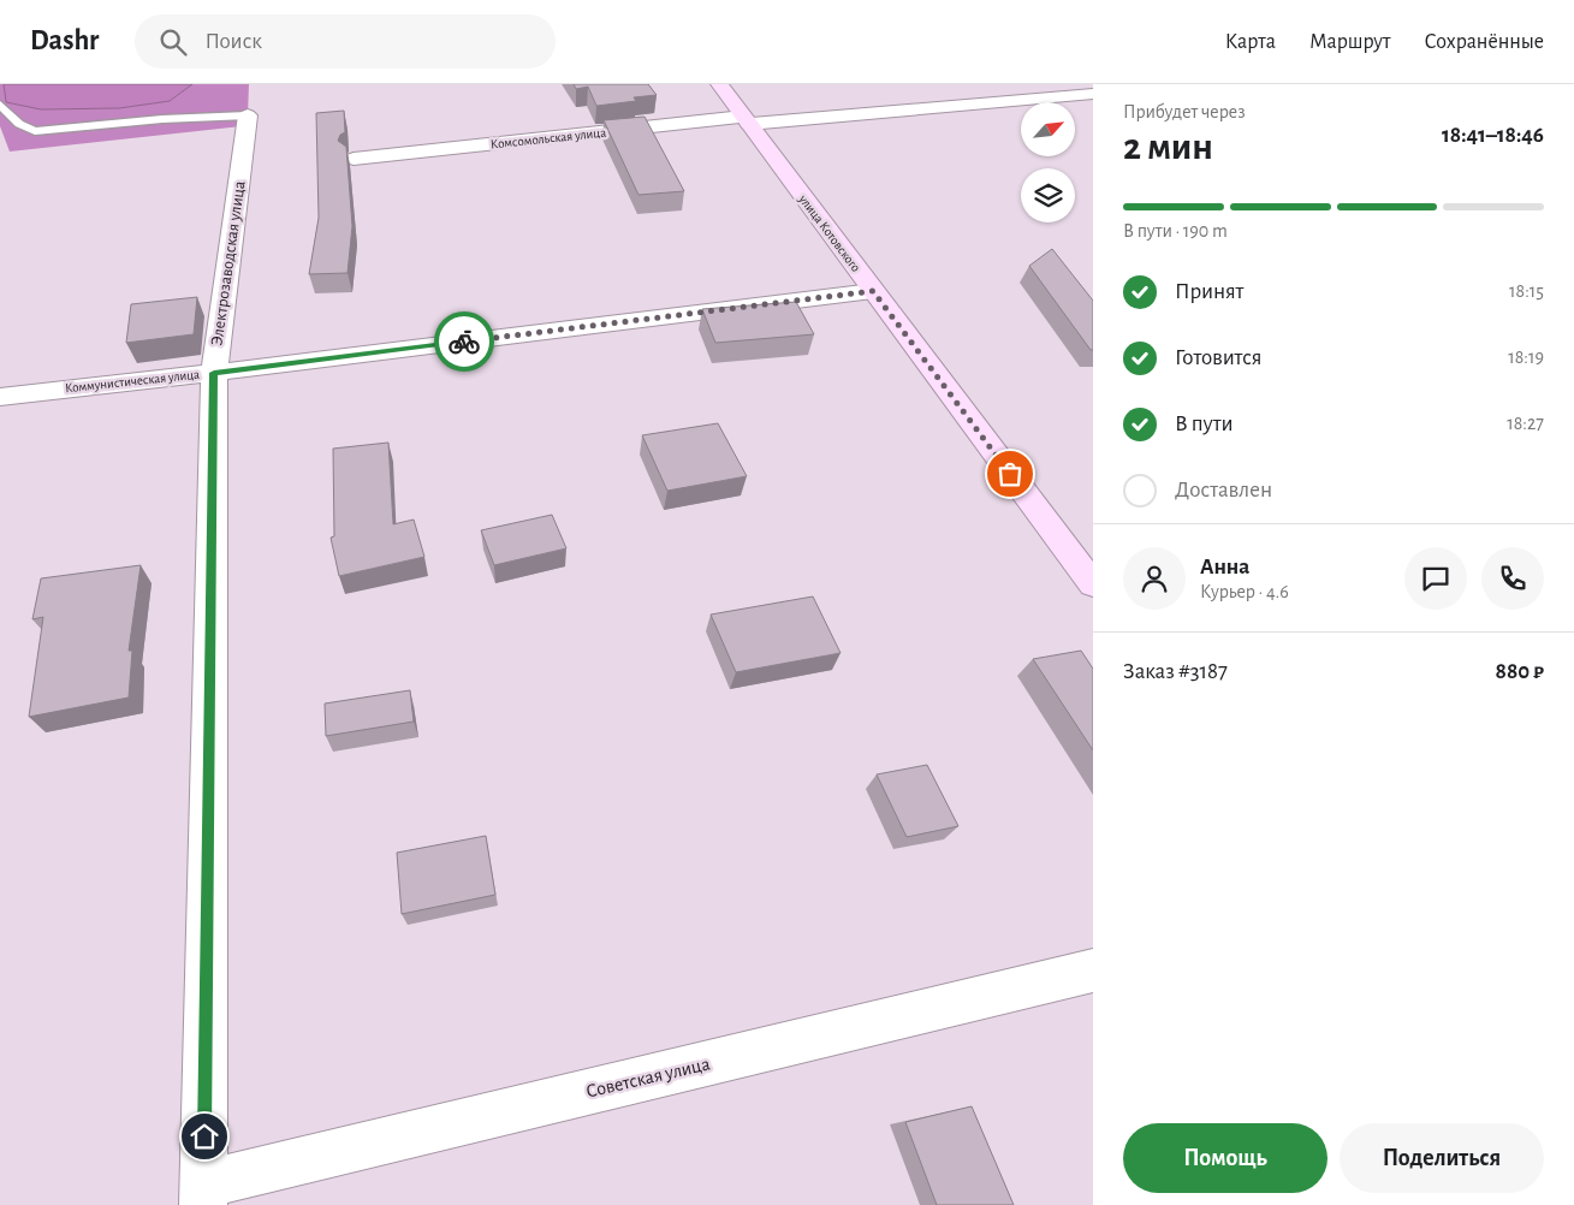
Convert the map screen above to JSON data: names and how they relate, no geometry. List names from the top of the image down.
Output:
{
  "streets": {
    "main road": ["улица Котовского"],
    "street": [
      "Комсомольская улица",
      "Электрозаводская улица",
      "Коммунистическая улица",
      "Советская улица"
    ]
  },
  "crossings": [
    ["Комсомольская улица", "улица Котовского"],
    ["улица Котовского", "Коммунистическая улица"],
    ["Электрозаводская улица", "Коммунистическая улица"],
    ["Электрозаводская улица", "Советская улица"]
  ],
  "north": "top right",
  "page": {
    "header": "Dashr",
    "search": "Поиск",
    "nav": ["Карта", "Маршрут", "Сохранённые"],
    "heading": ["2 мин", "Прибудет через", "18:41–18:46"],
    "panel": [
      "Анна",
      "Курьер · 4.6",
      "Заказ #3187",
      "880 ₽"
    ],
    "bar": "В пути · 190 m",
    "list": [
      ["Принят", "18:15"],
      ["Готовится", "18:19"],
      ["В пути", "18:27"],
      "Доставлен"
    ],
    "buttons": ["Помощь", "Поделиться"]
  }
}
